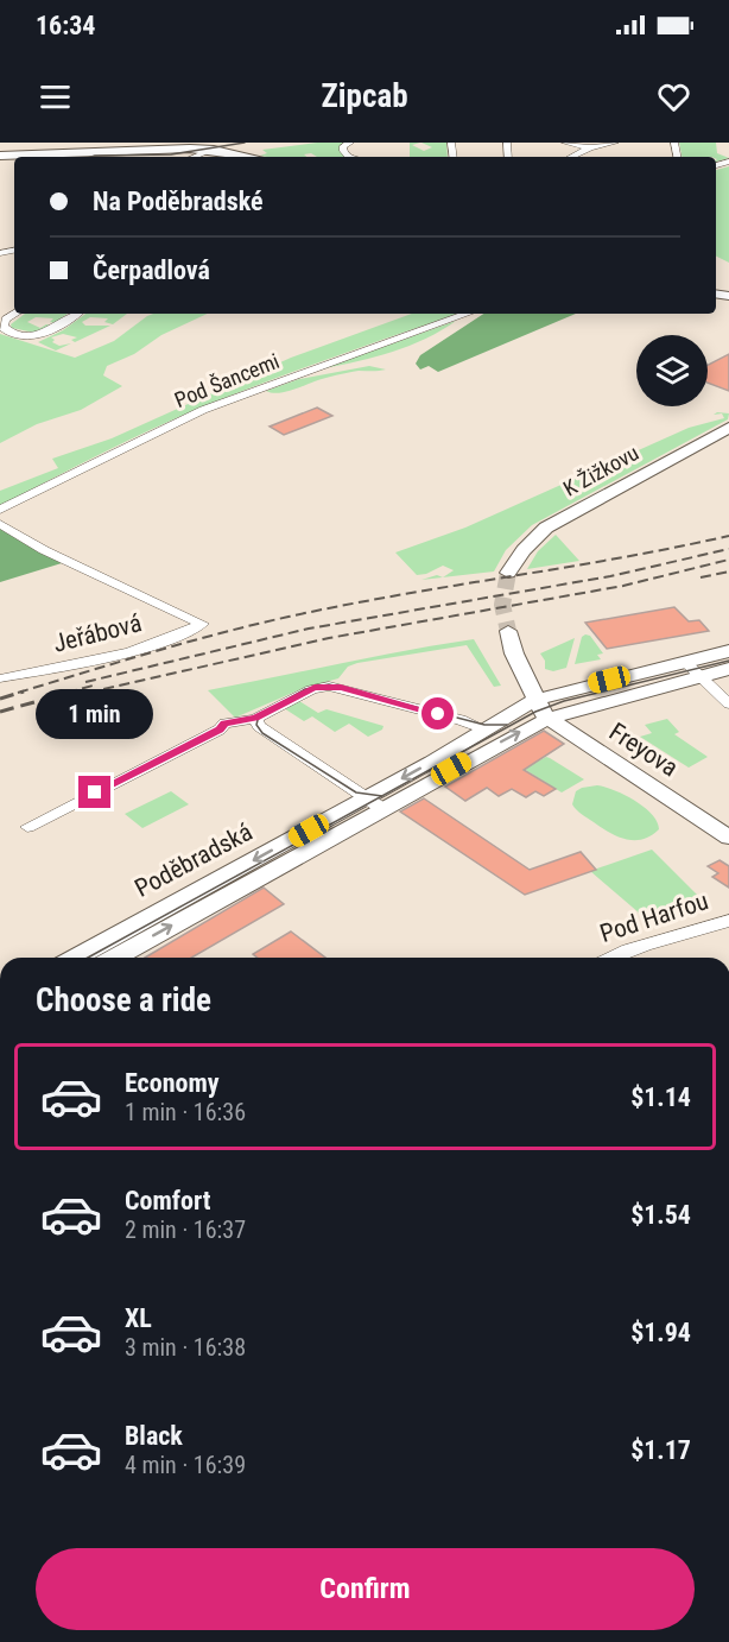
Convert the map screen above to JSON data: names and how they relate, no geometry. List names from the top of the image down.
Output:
{
  "streets": {
    "main road": ["K Žižkovu", "Freyova", "Poděbradská"],
    "street": ["Pod Šancemi", "Jeřábová", "Pod Harfou"]
  },
  "crossings": [
    ["Freyova", "Poděbradská"]
  ],
  "page": {
    "status": "16:34",
    "header": "Zipcab",
    "banner": ["Na Poděbradské", "Čerpadlová"],
    "bubble": "1 min",
    "heading": "Choose a ride",
    "list": [
      {
        "name": "Economy",
        "note": "1 min · 16:36",
        "value": "$1.14"
      },
      {
        "name": "Comfort",
        "note": "2 min · 16:37",
        "value": "$1.54"
      },
      {
        "name": "XL",
        "note": "3 min · 16:38",
        "value": "$1.94"
      },
      {
        "name": "Black",
        "note": "4 min · 16:39",
        "value": "$1.17"
      }
    ],
    "buttons": "Confirm"
  }
}
